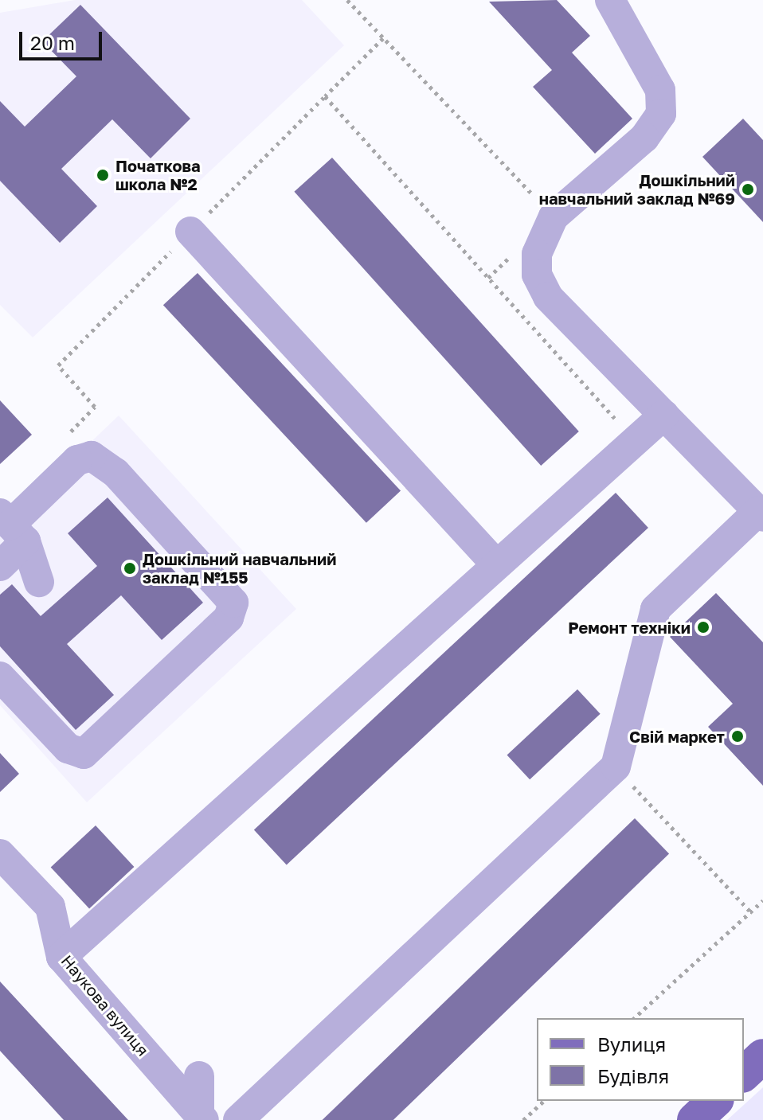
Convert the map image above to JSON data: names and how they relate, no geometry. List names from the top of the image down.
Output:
{
  "streets": {
    "lane": ["Наукова вулиця"]
  },
  "places": [
    "Початкова школа №2",
    "Дошкільний навчальний заклад №69",
    "Дошкільний навчальний заклад №155",
    "Ремонт техніки",
    "Свiй маркет"
  ],
  "legend": ["Вулиця", "Будівля"],
  "scale_bar": "20 m"
}
